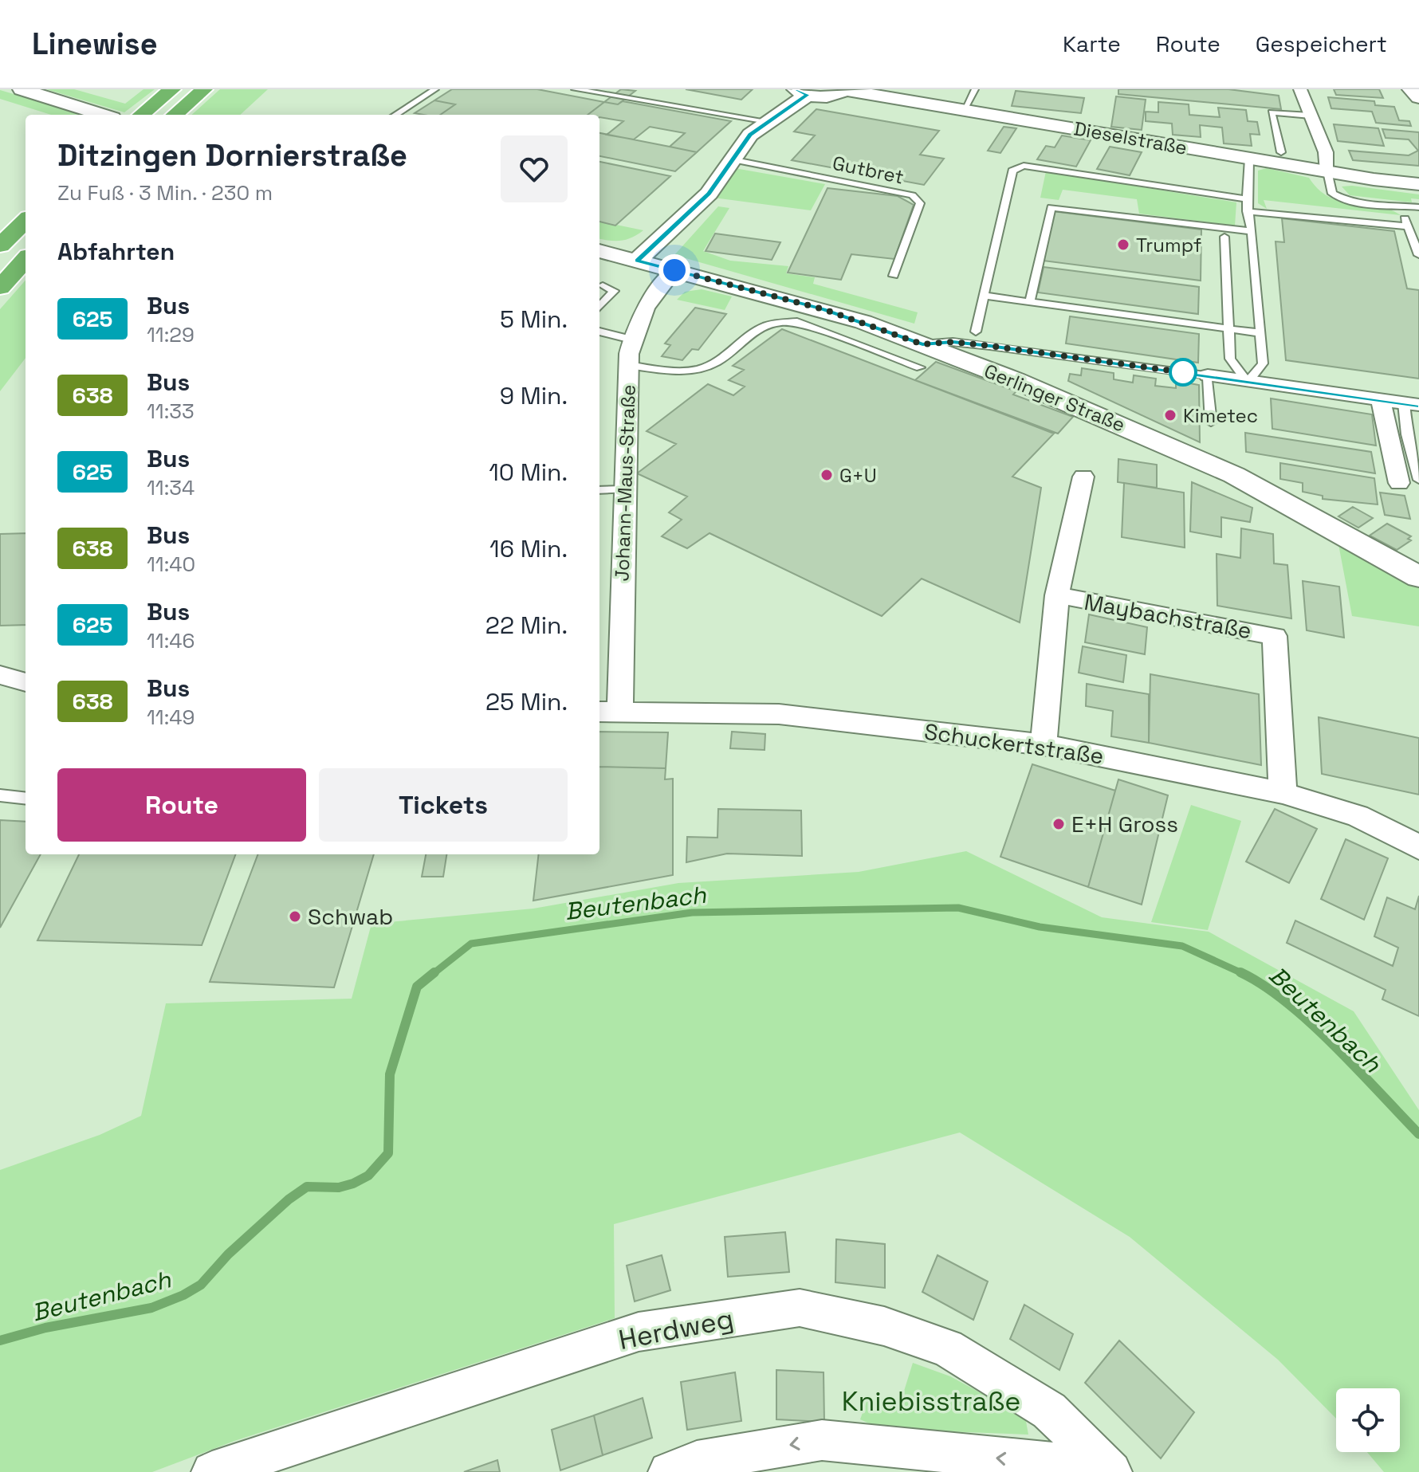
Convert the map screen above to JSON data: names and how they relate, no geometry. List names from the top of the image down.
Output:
{
  "streets": {
    "street": [
      "Dieselstraße",
      "Gerlinger Straße",
      "Johann-Maus-Straße",
      "Maybachstraße",
      "Schuckertstraße",
      "Herdweg"
    ],
    "lane": ["Gutbret"]
  },
  "crossings": [
    ["Dieselstraße", "Gutbret"],
    ["Dieselstraße", "Gerlinger Straße"],
    ["Gerlinger Straße", "Johann-Maus-Straße"],
    ["Johann-Maus-Straße", "Schuckertstraße"],
    ["Maybachstraße", "Schuckertstraße"]
  ],
  "water": ["Beutenbach"],
  "parks": ["Kniebisstraße"],
  "places": [
    "Trumpf",
    "Kimetec",
    "G+U",
    "E+H Gross",
    "Schwab"
  ],
  "lines": ["bus line 625"],
  "page": {
    "header": "Linewise",
    "nav": ["Karte", "Route", "Gespeichert"],
    "heading": [
      ["Ditzingen Dornierstraße", "Zu Fuß · 3 Min. · 230 m"],
      "Abfahrten"
    ],
    "list": [
      {
        "mark": "625",
        "name": "Bus",
        "note": "11:29",
        "value": "5 Min."
      },
      {
        "mark": "638",
        "name": "Bus",
        "note": "11:33",
        "value": "9 Min."
      },
      {
        "mark": "625",
        "name": "Bus",
        "note": "11:34",
        "value": "10 Min."
      },
      {
        "mark": "638",
        "name": "Bus",
        "note": "11:40",
        "value": "16 Min."
      },
      {
        "mark": "625",
        "name": "Bus",
        "note": "11:46",
        "value": "22 Min."
      },
      {
        "mark": "638",
        "name": "Bus",
        "note": "11:49",
        "value": "25 Min."
      }
    ],
    "buttons": ["Route", "Tickets"]
  }
}
